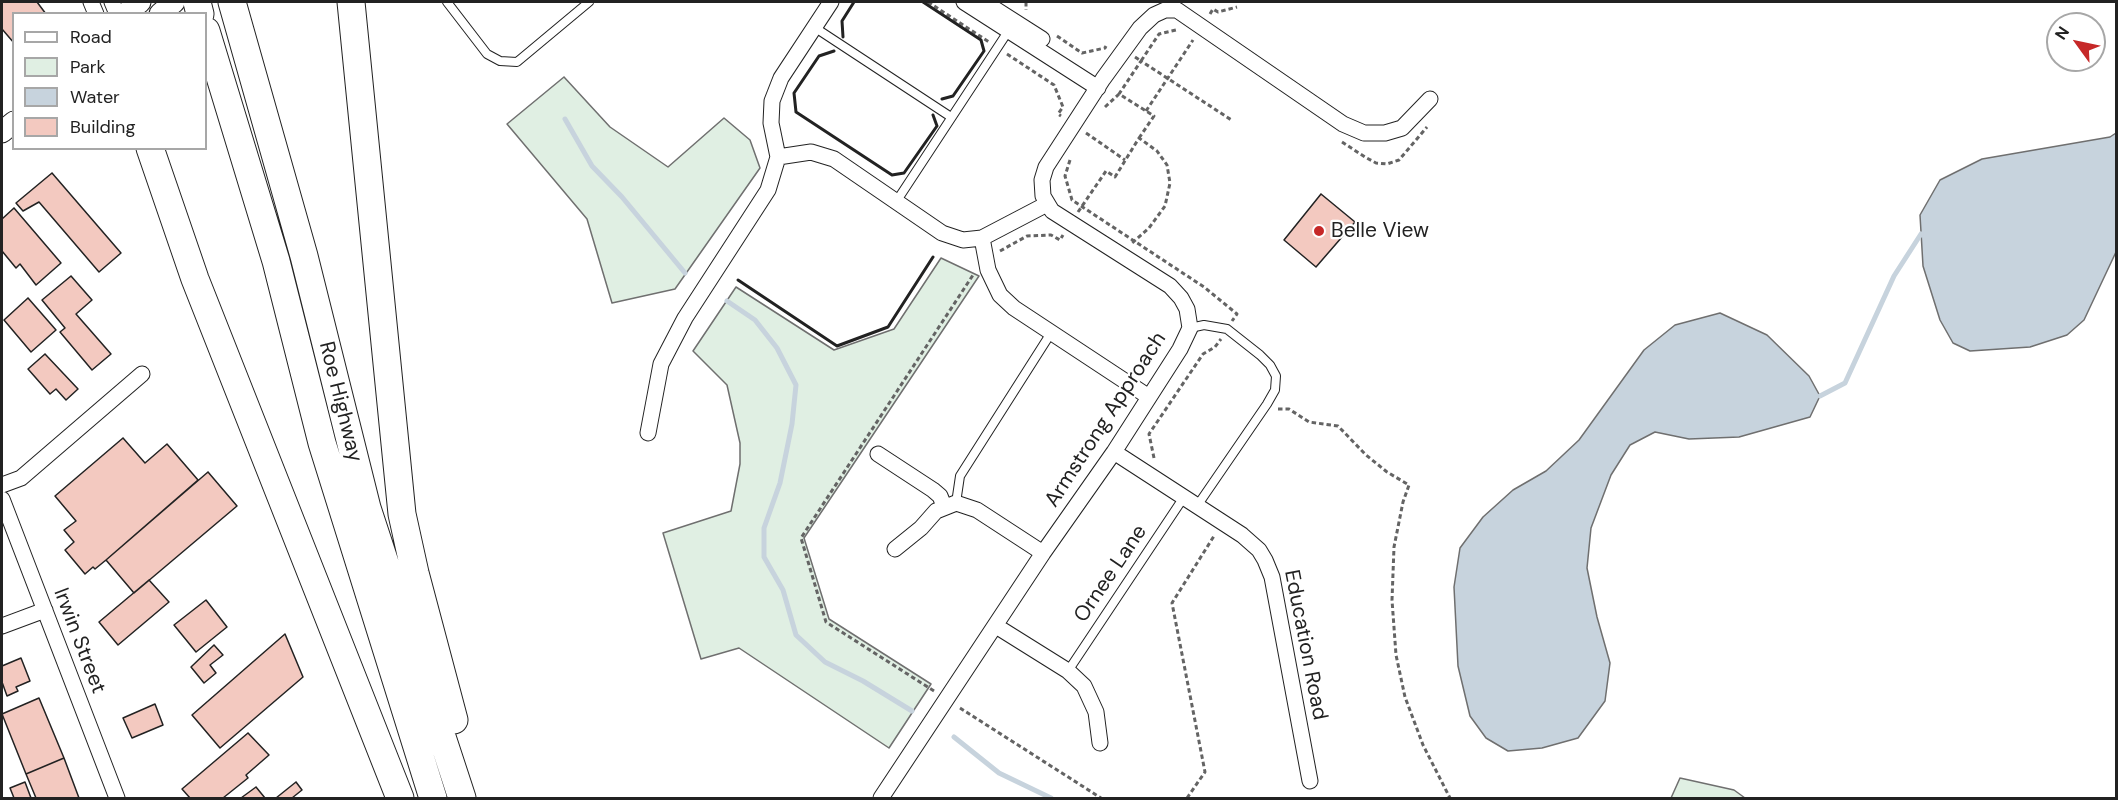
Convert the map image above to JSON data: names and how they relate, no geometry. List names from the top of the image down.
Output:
{
  "streets": {
    "highway": ["Roe Highway"],
    "street": ["Armstrong Approach", "Irwin Street", "Education Road"],
    "lane": ["Ornee Lane"]
  },
  "crossings": [
    ["Armstrong Approach", "Ornee Lane"],
    ["Armstrong Approach", "Education Road"],
    ["Ornee Lane", "Education Road"]
  ],
  "places": ["Belle View"],
  "legend": [
    "Road",
    "Park",
    "Water",
    "Building"
  ],
  "north": "top left"
}
